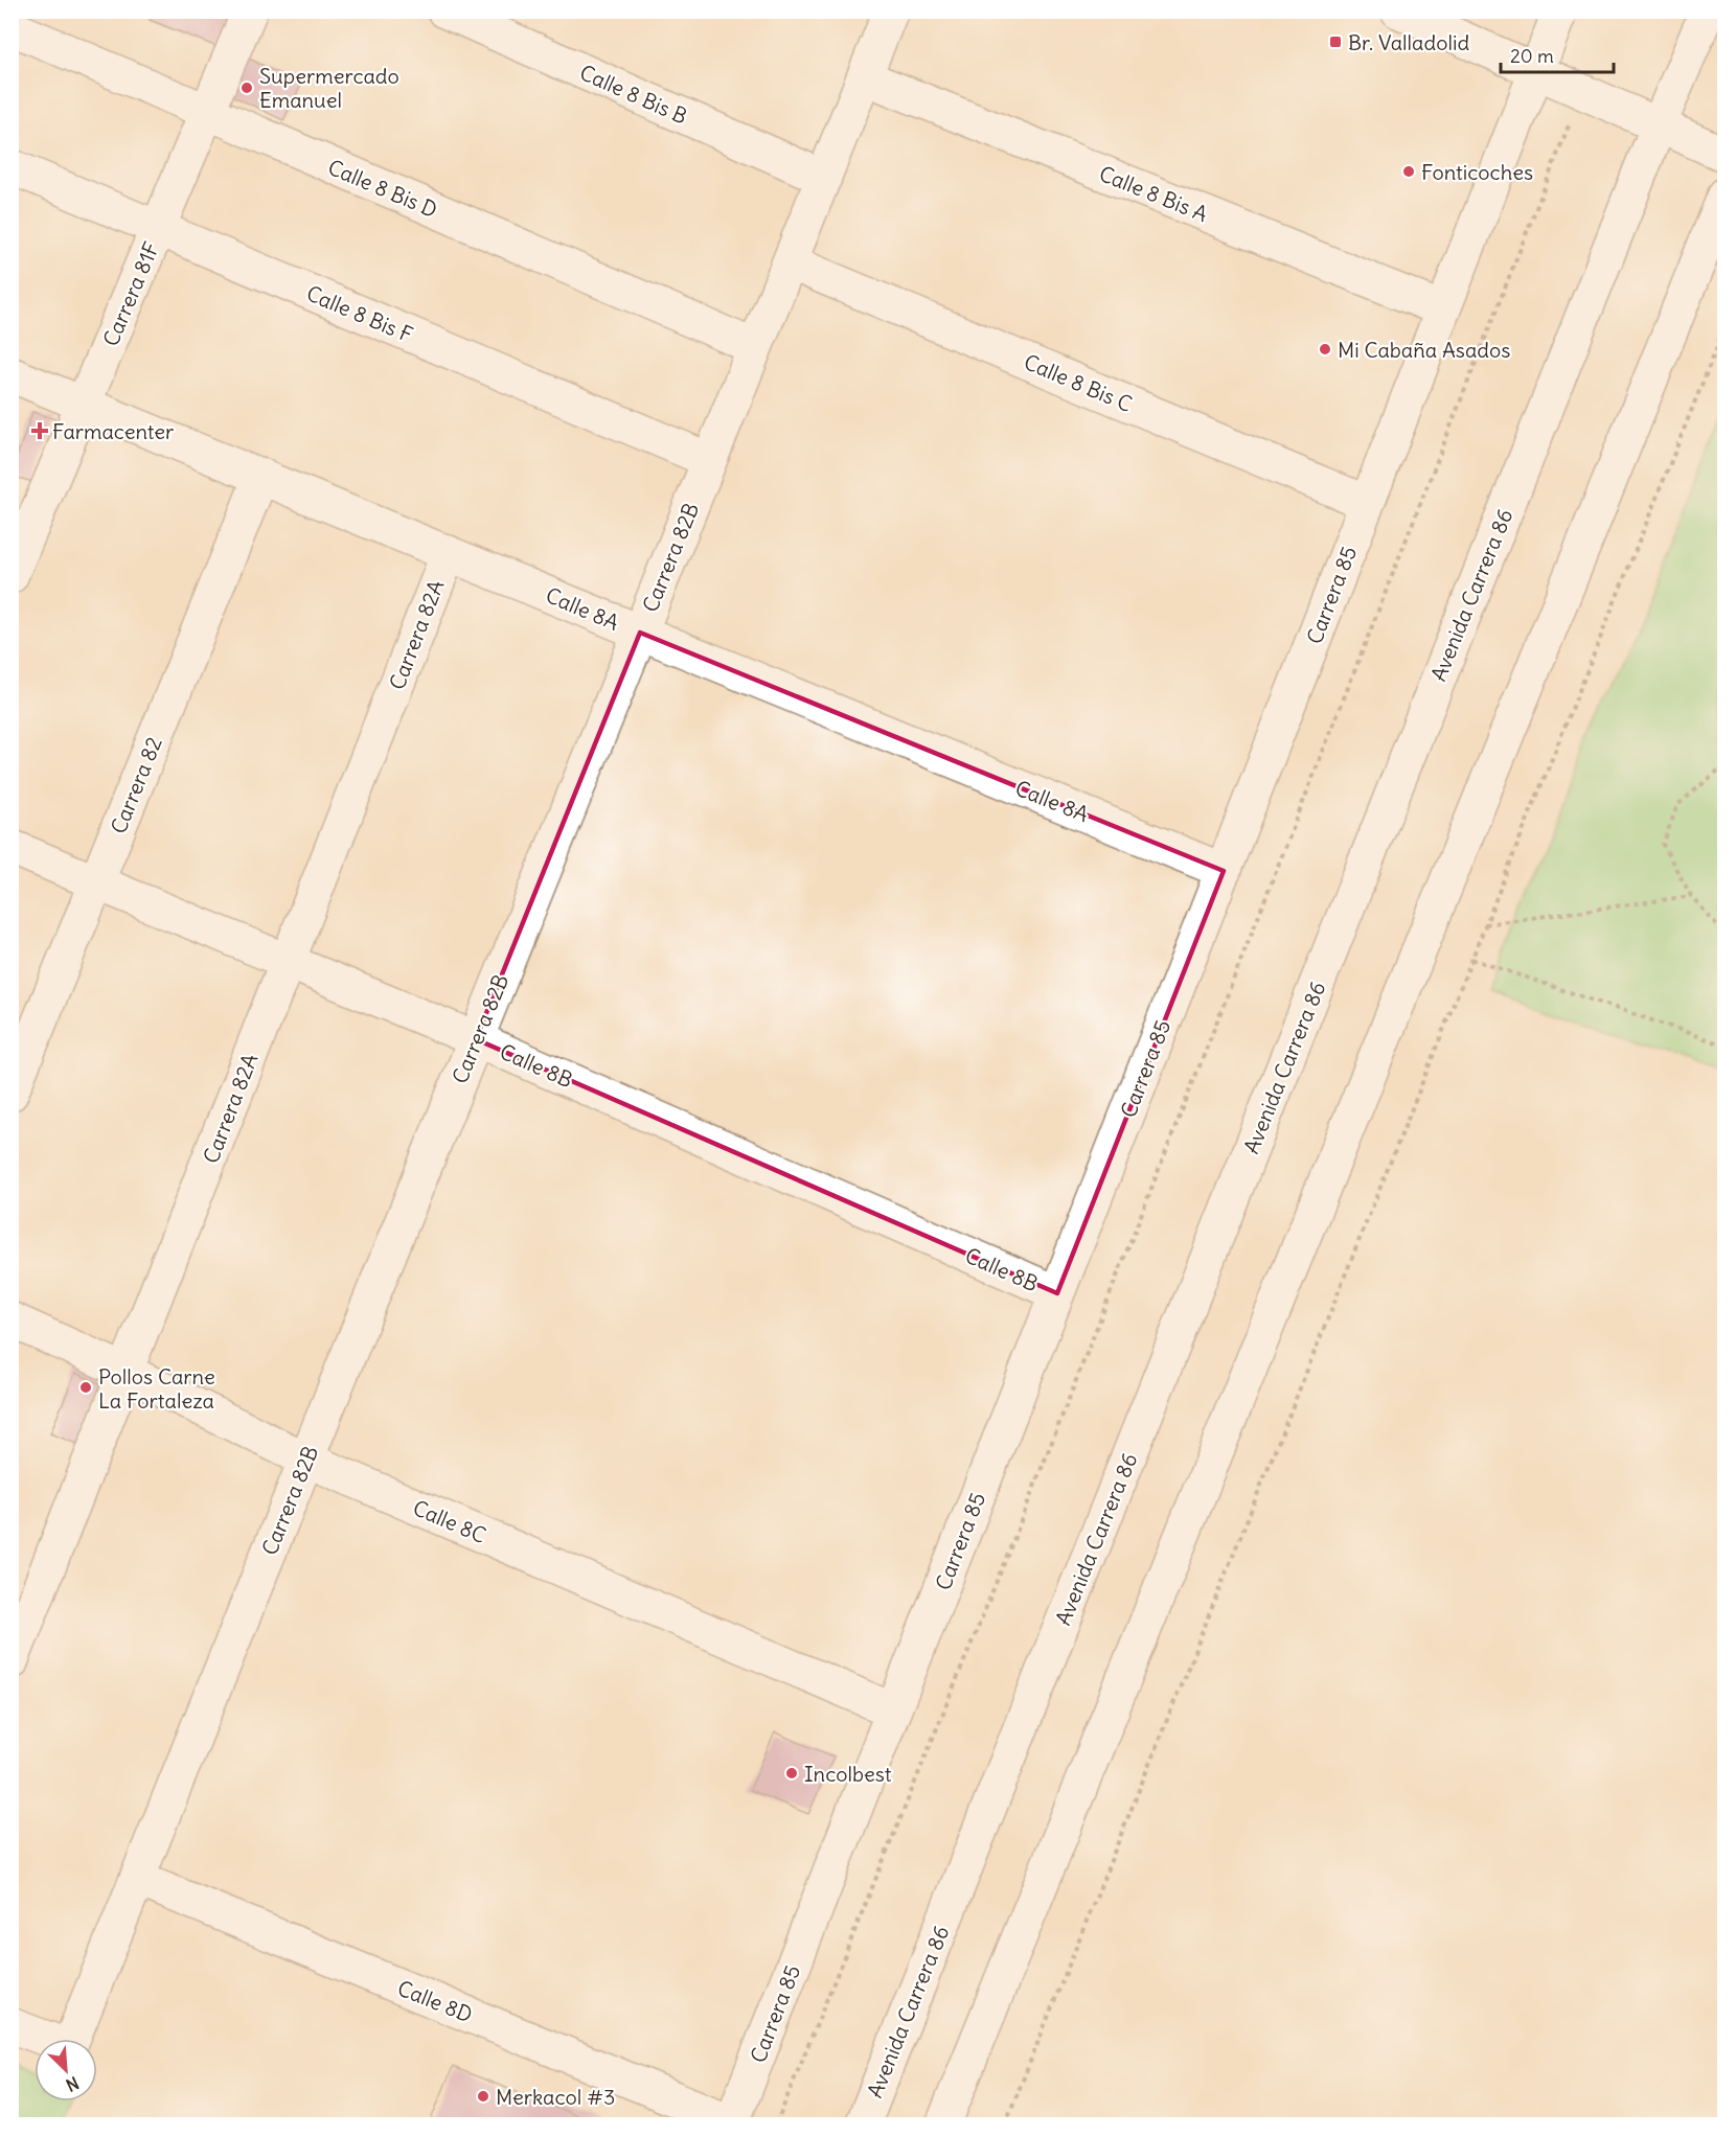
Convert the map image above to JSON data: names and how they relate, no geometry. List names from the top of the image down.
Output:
{
  "streets": {
    "street": [
      "Calle 8 Bis B",
      "Calle 8 Bis D",
      "Calle 8 Bis A",
      "Carrera 81F",
      "Calle 8 Bis F",
      "Calle 8 Bis C",
      "Carrera 82B",
      "Carrera 85",
      "Avenida Carrera 86",
      "Calle 8A",
      "Carrera 82A",
      "Carrera 82",
      "Calle 8B",
      "Calle 8C",
      "Calle 8D"
    ]
  },
  "crossings": [
    ["Calle 8 Bis B", "Carrera 82B"],
    ["Calle 8 Bis D", "Carrera 81F"],
    ["Calle 8 Bis D", "Carrera 82B"],
    ["Calle 8 Bis A", "Carrera 82B"],
    ["Calle 8 Bis A", "Carrera 85"],
    ["Carrera 81F", "Calle 8 Bis F"],
    ["Carrera 81F", "Calle 8A"],
    ["Calle 8 Bis F", "Carrera 82B"],
    ["Calle 8 Bis C", "Carrera 82B"],
    ["Calle 8 Bis C", "Carrera 85"],
    ["Carrera 82B", "Calle 8A"],
    ["Carrera 82B", "Calle 8B"],
    ["Carrera 82B", "Calle 8C"],
    ["Carrera 82B", "Calle 8D"],
    ["Carrera 85", "Calle 8A"],
    ["Carrera 85", "Calle 8B"],
    ["Carrera 85", "Calle 8C"],
    ["Carrera 85", "Calle 8D"],
    ["Calle 8A", "Carrera 82A"],
    ["Calle 8A", "Carrera 82"],
    ["Carrera 82A", "Calle 8B"],
    ["Carrera 82A", "Calle 8C"],
    ["Carrera 82", "Calle 8B"]
  ],
  "places": {
    "transit": ["Br. Valladolid"],
    "other": [
      "Supermercado Emanuel",
      "Fonticoches",
      "Mi Cabaña Asados",
      "Pollos Carne La Fortaleza",
      "Incolbest",
      "Merkacol #3"
    ],
    "health": ["Farmacenter"]
  },
  "scale_bar": "20 m",
  "north": "bottom right"
}
